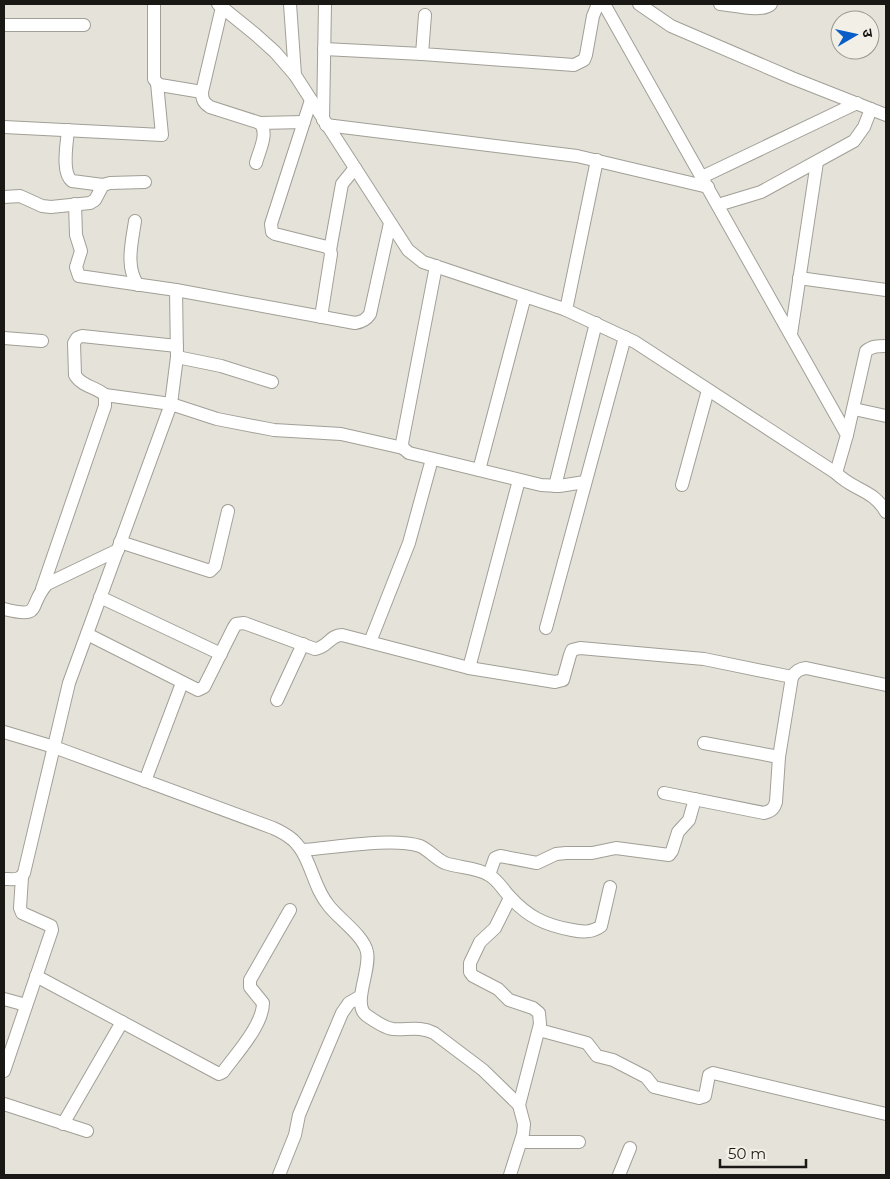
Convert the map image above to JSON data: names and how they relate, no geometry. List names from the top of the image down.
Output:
{
  "scale_bar": "50 m",
  "north": "right"
}
